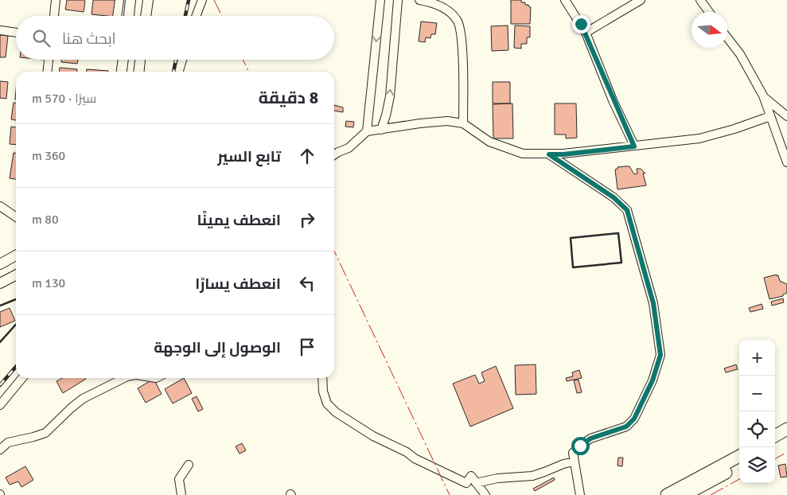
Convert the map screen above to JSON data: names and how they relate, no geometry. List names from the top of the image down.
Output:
{
  "north": "right",
  "page": {
    "search": "ابحث هنا",
    "heading": ["8 دقيقة", "سيرًا · 570 m"],
    "list": [
      ["تابع السير", "360 m"],
      ["انعطف يمينًا", "80 m"],
      ["انعطف يسارًا", "130 m"],
      "الوصول إلى الوجهة"
    ],
    "map_buttons": ["+", "−"]
  }
}
